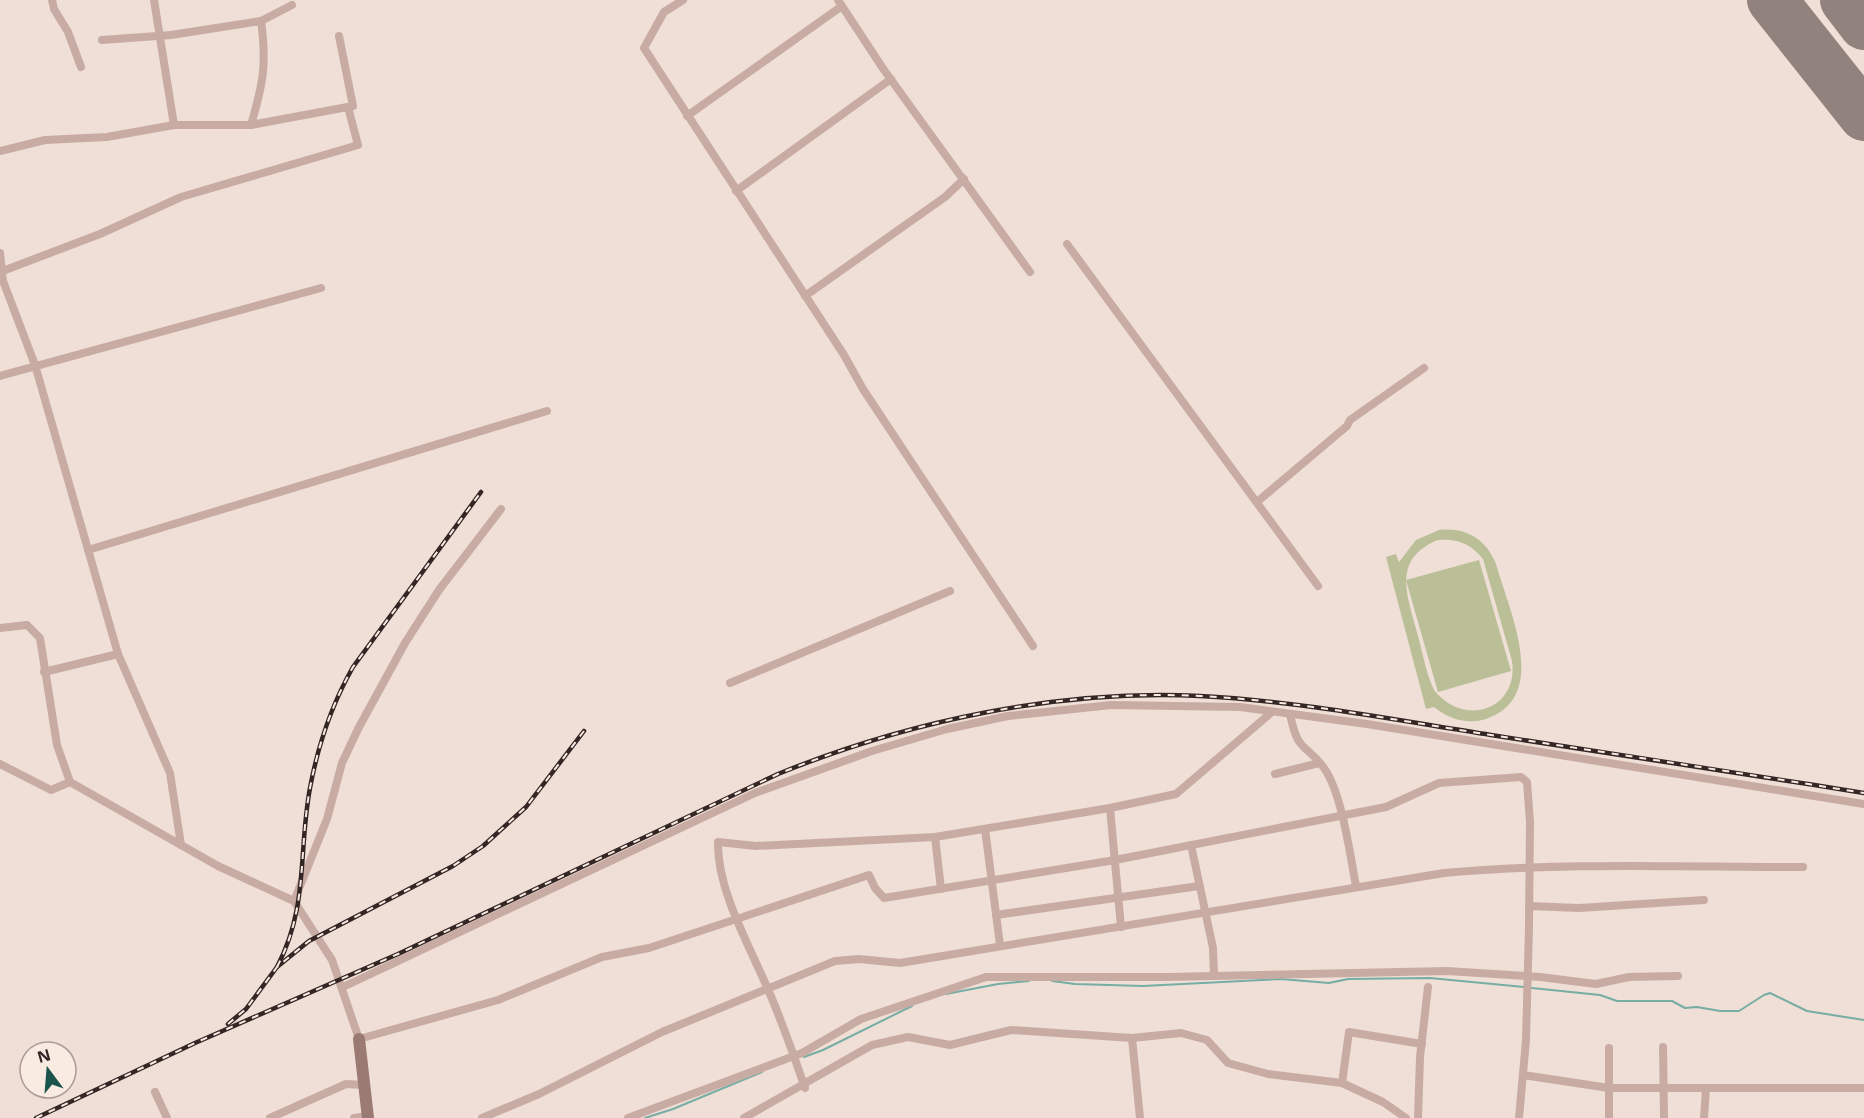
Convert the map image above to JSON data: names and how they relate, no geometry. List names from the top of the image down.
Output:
{
  "north": "top"
}
